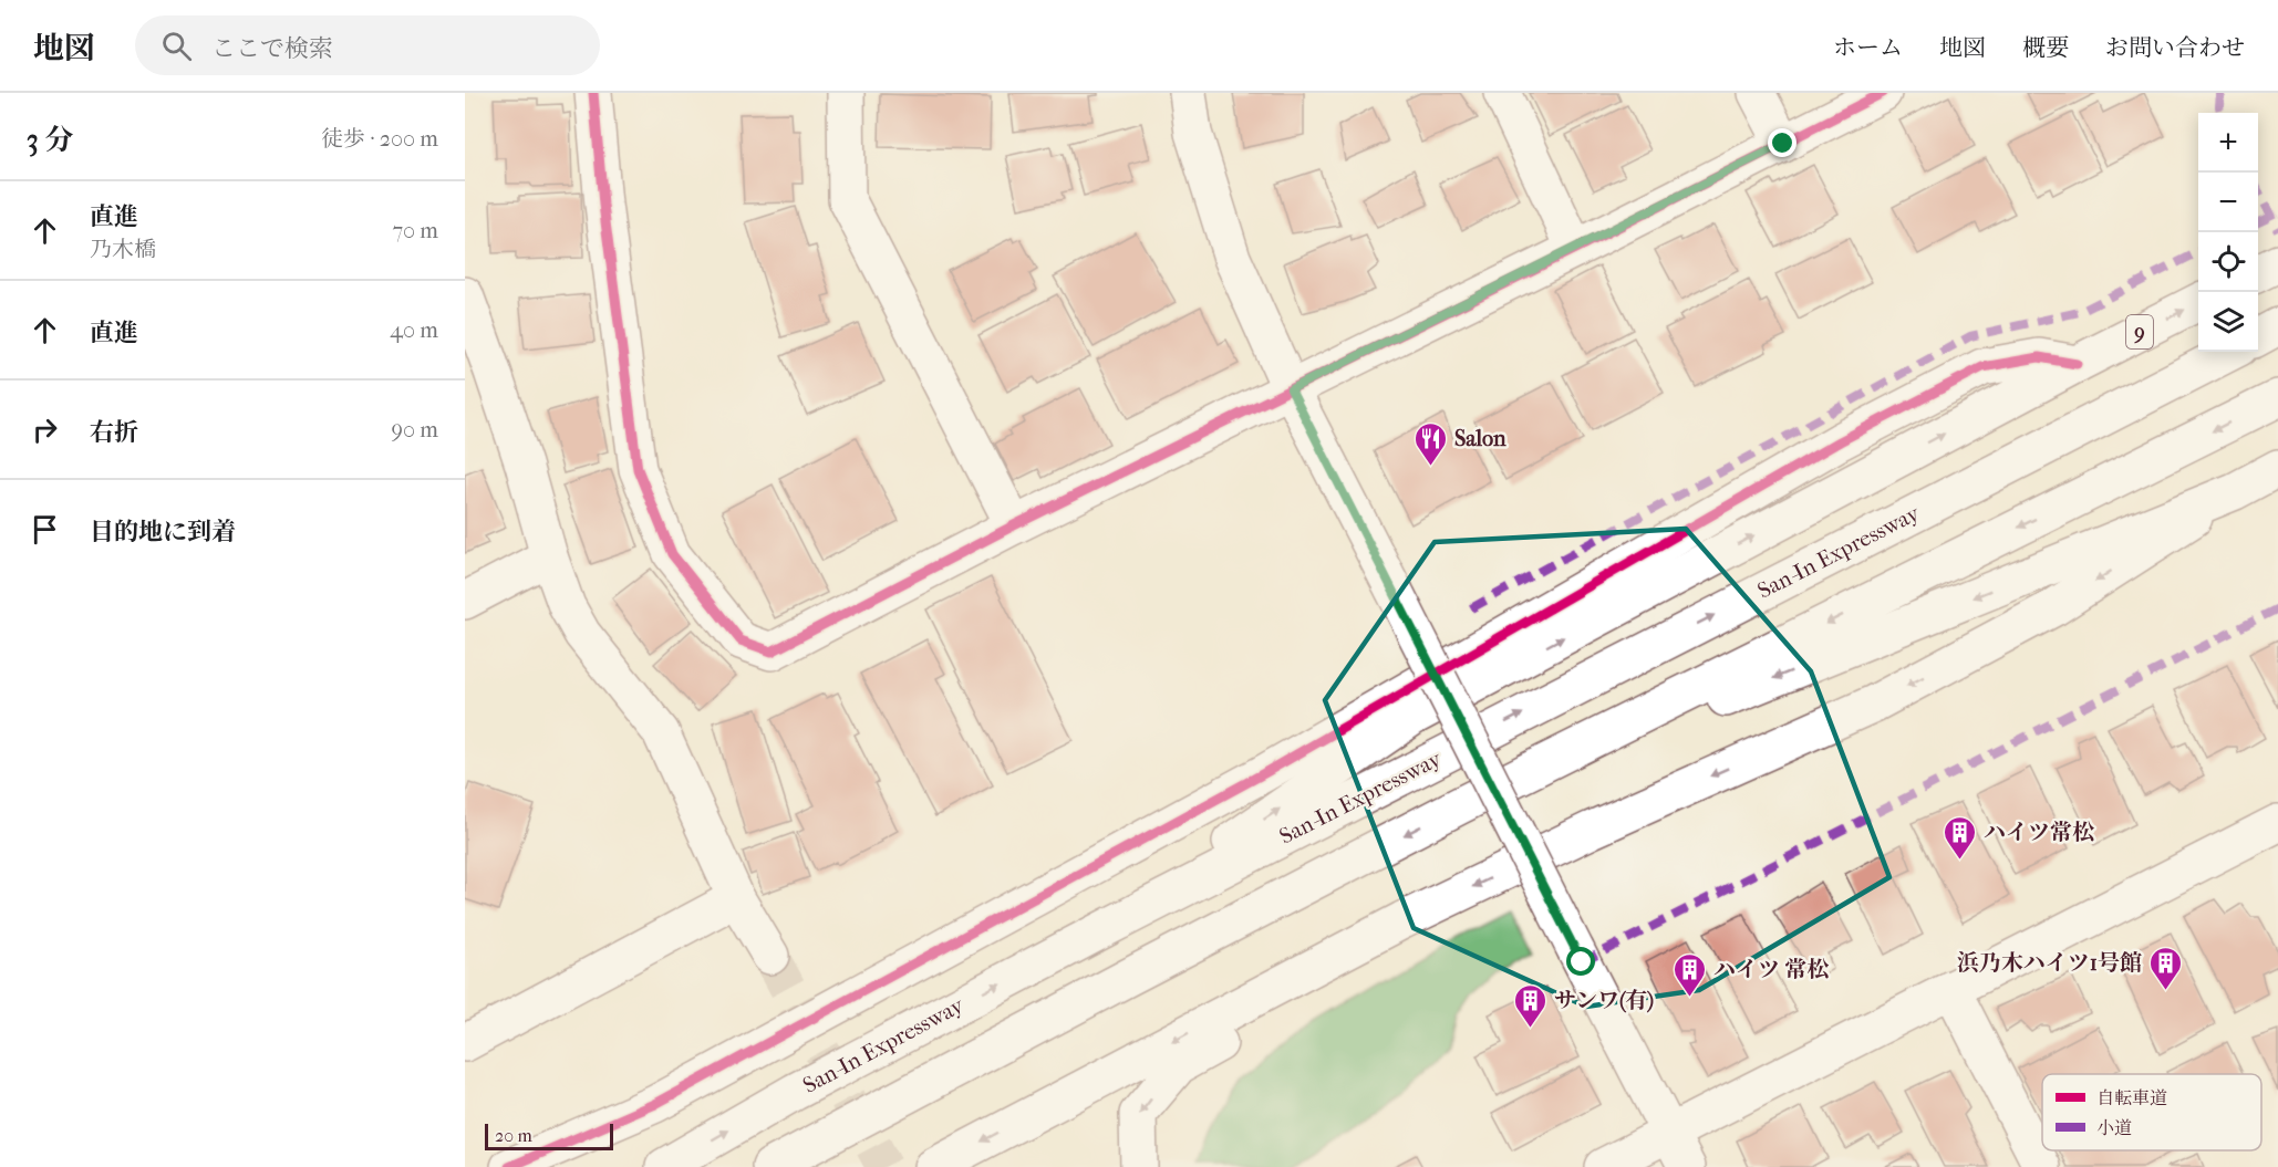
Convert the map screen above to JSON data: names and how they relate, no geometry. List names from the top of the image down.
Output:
{
  "streets": {
    "main road": ["9", "San-In Expressway"]
  },
  "places": {
    "restaurant": ["Salon"],
    "building": [
      "ハイツ常松",
      "浜乃木ハイツ1号館",
      "ハイツ 常松",
      "サンワ(有)"
    ]
  },
  "legend": ["自転車道", "小道"],
  "scale_bar": "20 m",
  "page": {
    "header": "地図",
    "search": "ここで検索",
    "nav": [
      "ホーム",
      "地図",
      "概要",
      "お問い合わせ"
    ],
    "heading": ["3 分", "徒歩 · 200 m"],
    "map_buttons": ["+", "−"],
    "list": [
      ["直進", "乃木橋", "70 m"],
      ["直進", "40 m"],
      ["右折", "90 m"],
      "目的地に到着"
    ],
    "scale": "20 m"
  }
}
